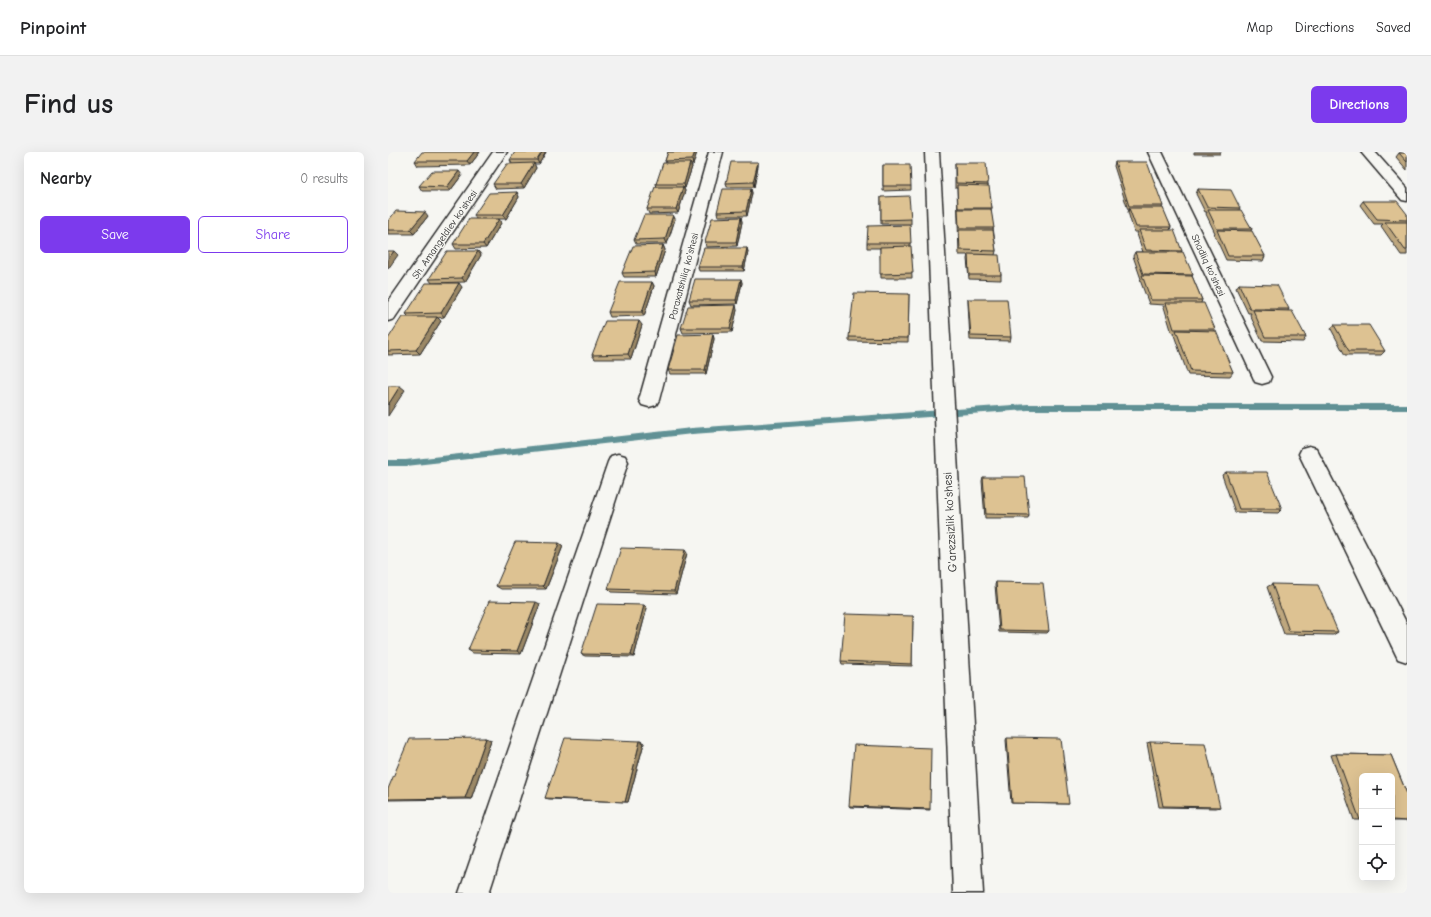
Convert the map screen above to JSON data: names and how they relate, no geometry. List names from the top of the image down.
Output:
{
  "streets": {
    "street": [
      "Sh. Amangeldiev ko'shesi",
      "Shadliq ko'shesi",
      "Paraxatshiliq ko'shesi",
      "G'arezsizlik ko'shesi"
    ]
  },
  "page": {
    "header": "Pinpoint",
    "nav": ["Map", "Directions", "Saved"],
    "buttons": [
      "Directions",
      ["Save", "Share"]
    ],
    "title": "Find us",
    "heading": ["Nearby", "0 results"],
    "map_buttons": ["+", "−"]
  }
}
